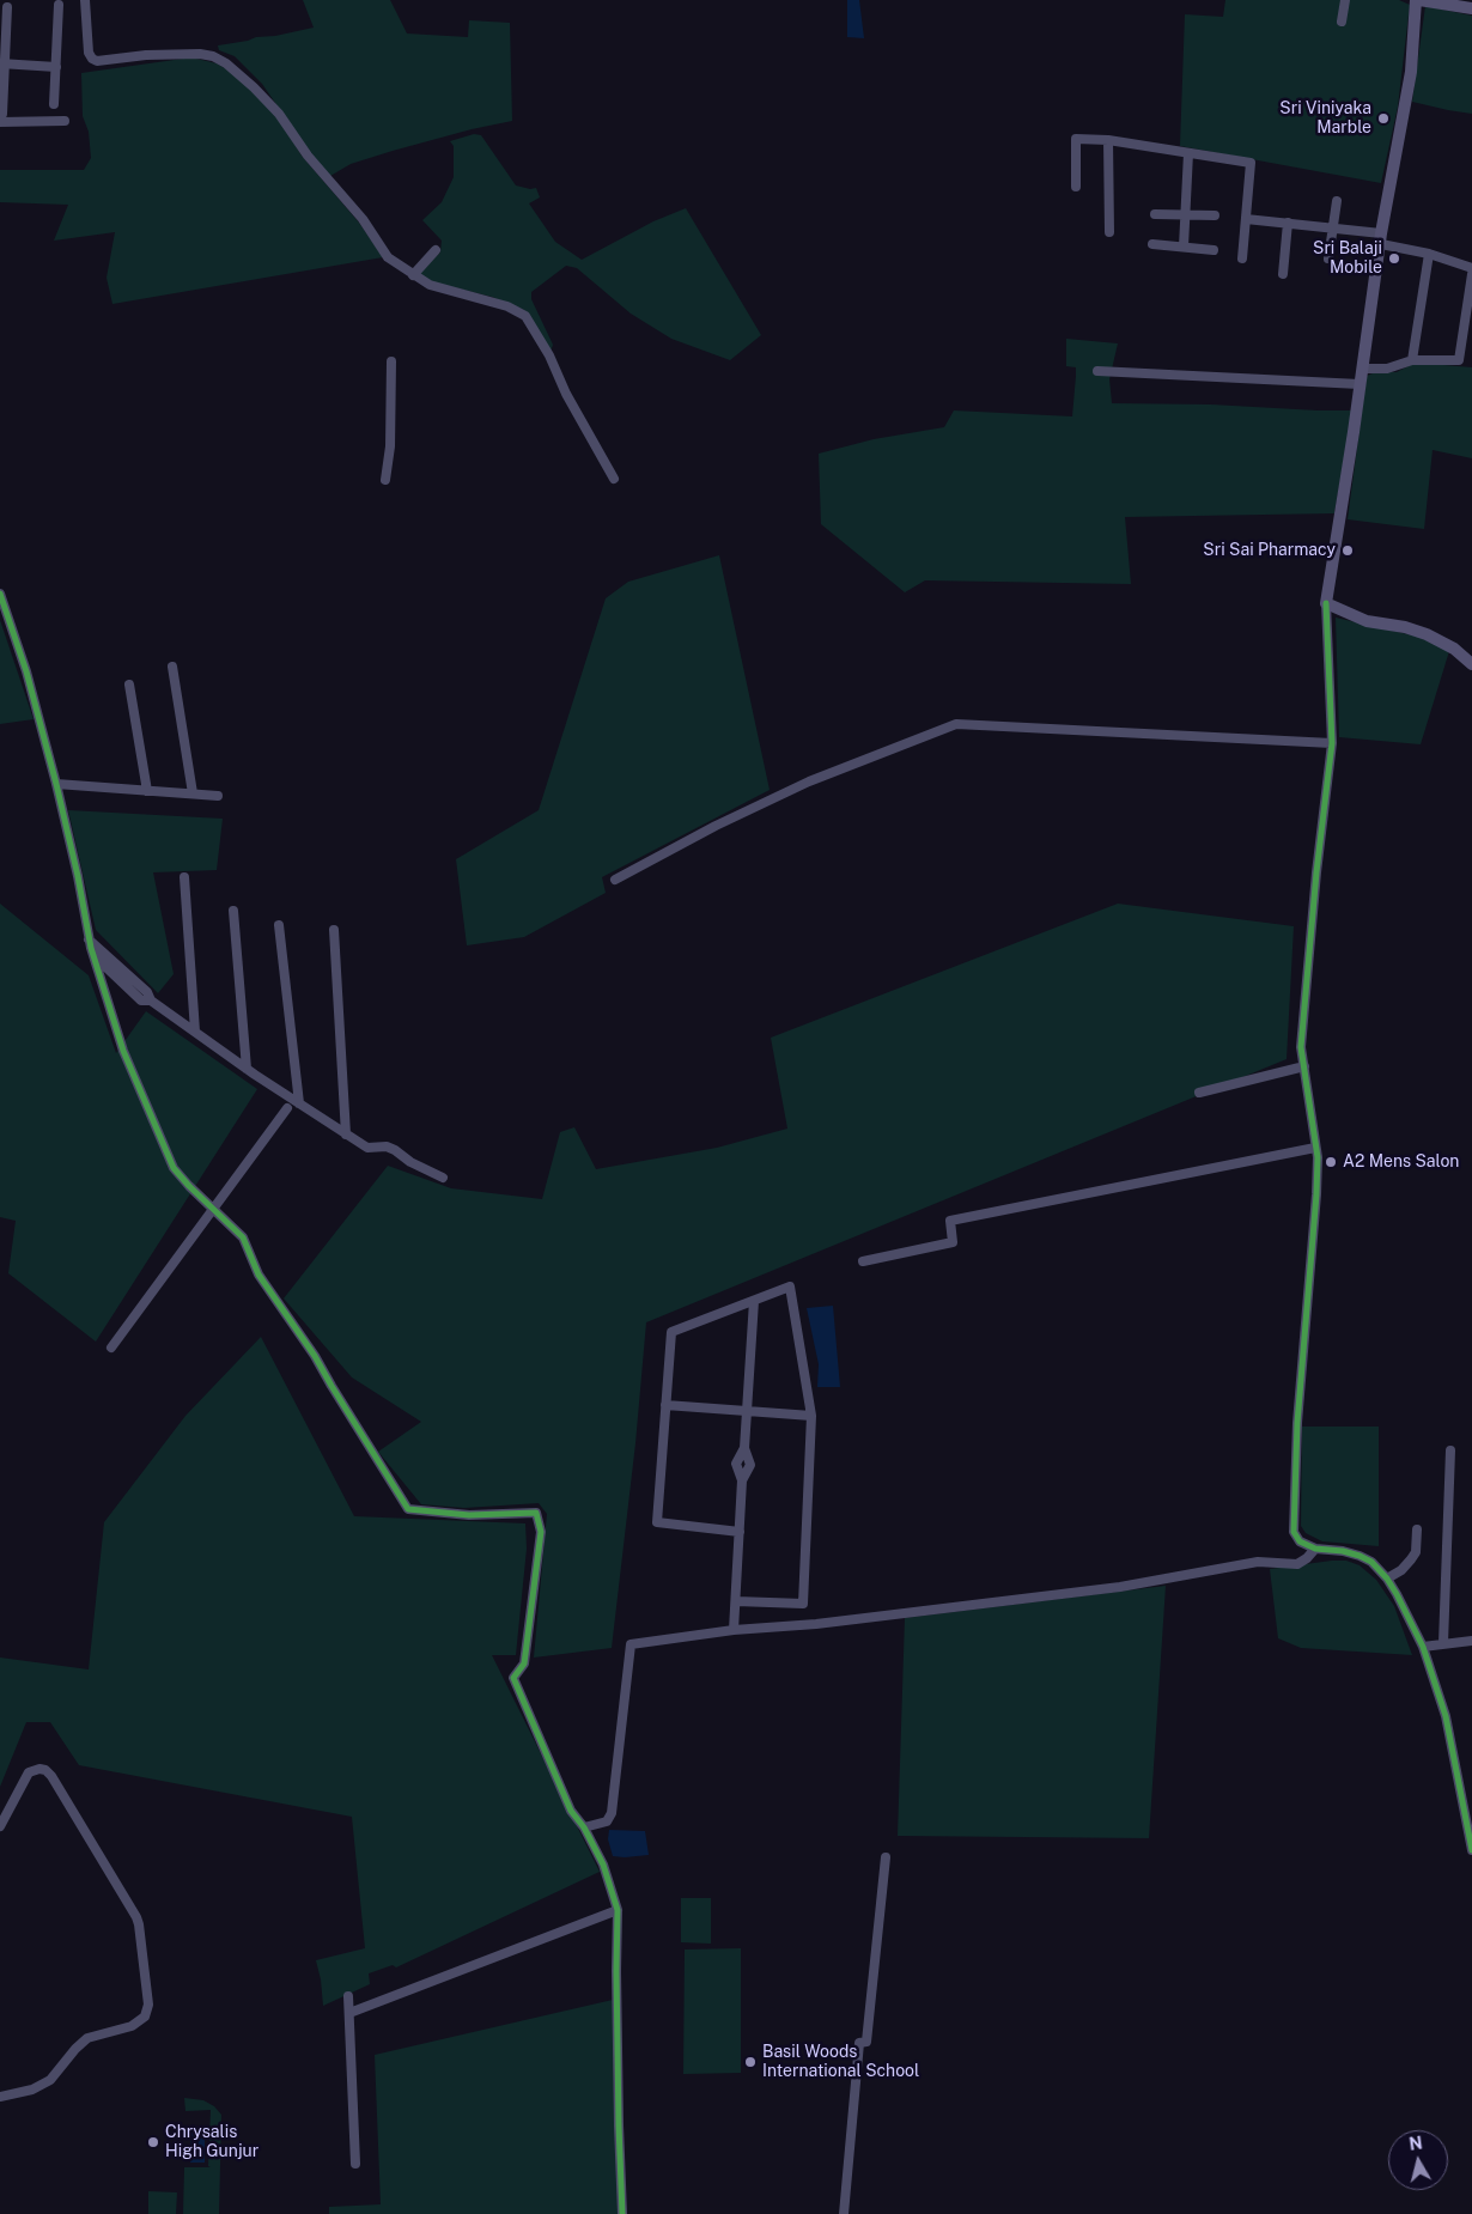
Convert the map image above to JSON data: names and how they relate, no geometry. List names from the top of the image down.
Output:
{
  "places": [
    "Sri Viniyaka Marble",
    "Sri Balaji Mobile",
    "Sri Sai Pharmacy",
    "A2 Mens Salon",
    "Basil Woods International School",
    "Chrysalis High Gunjur"
  ],
  "north": "top"
}
